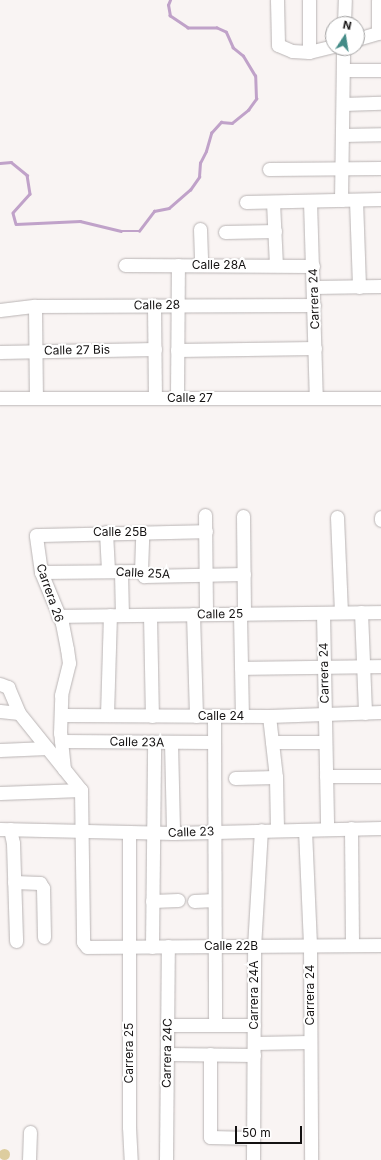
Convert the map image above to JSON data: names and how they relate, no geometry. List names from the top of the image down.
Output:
{
  "streets": {
    "street": [
      "Calle 28A",
      "Carrera 24",
      "Calle 28",
      "Calle 27 Bis",
      "Calle 27",
      "Calle 25B",
      "Calle 25A",
      "Carrera 26",
      "Calle 25",
      "Calle 24",
      "Calle 23A",
      "Calle 23",
      "Calle 22B",
      "Carrera 24A",
      "Carrera 25",
      "Carrera 24C"
    ]
  },
  "crossings": [
    ["Calle 28A", "Carrera 24"],
    ["Carrera 24", "Calle 28"],
    ["Carrera 24", "Calle 27"],
    ["Carrera 24", "Calle 25"],
    ["Carrera 24", "Calle 24"],
    ["Carrera 24", "Calle 23"],
    ["Carrera 24", "Calle 22B"],
    ["Calle 25B", "Carrera 26"],
    ["Calle 25A", "Carrera 26"],
    ["Carrera 26", "Calle 25"],
    ["Carrera 26", "Calle 24"],
    ["Carrera 26", "Calle 23A"],
    ["Calle 23", "Calle 22B"],
    ["Calle 23", "Carrera 24A"],
    ["Calle 23", "Carrera 25"],
    ["Calle 22B", "Carrera 24A"],
    ["Calle 22B", "Carrera 25"],
    ["Calle 22B", "Carrera 24C"]
  ],
  "scale_bar": "50 m",
  "north": "top"
}
